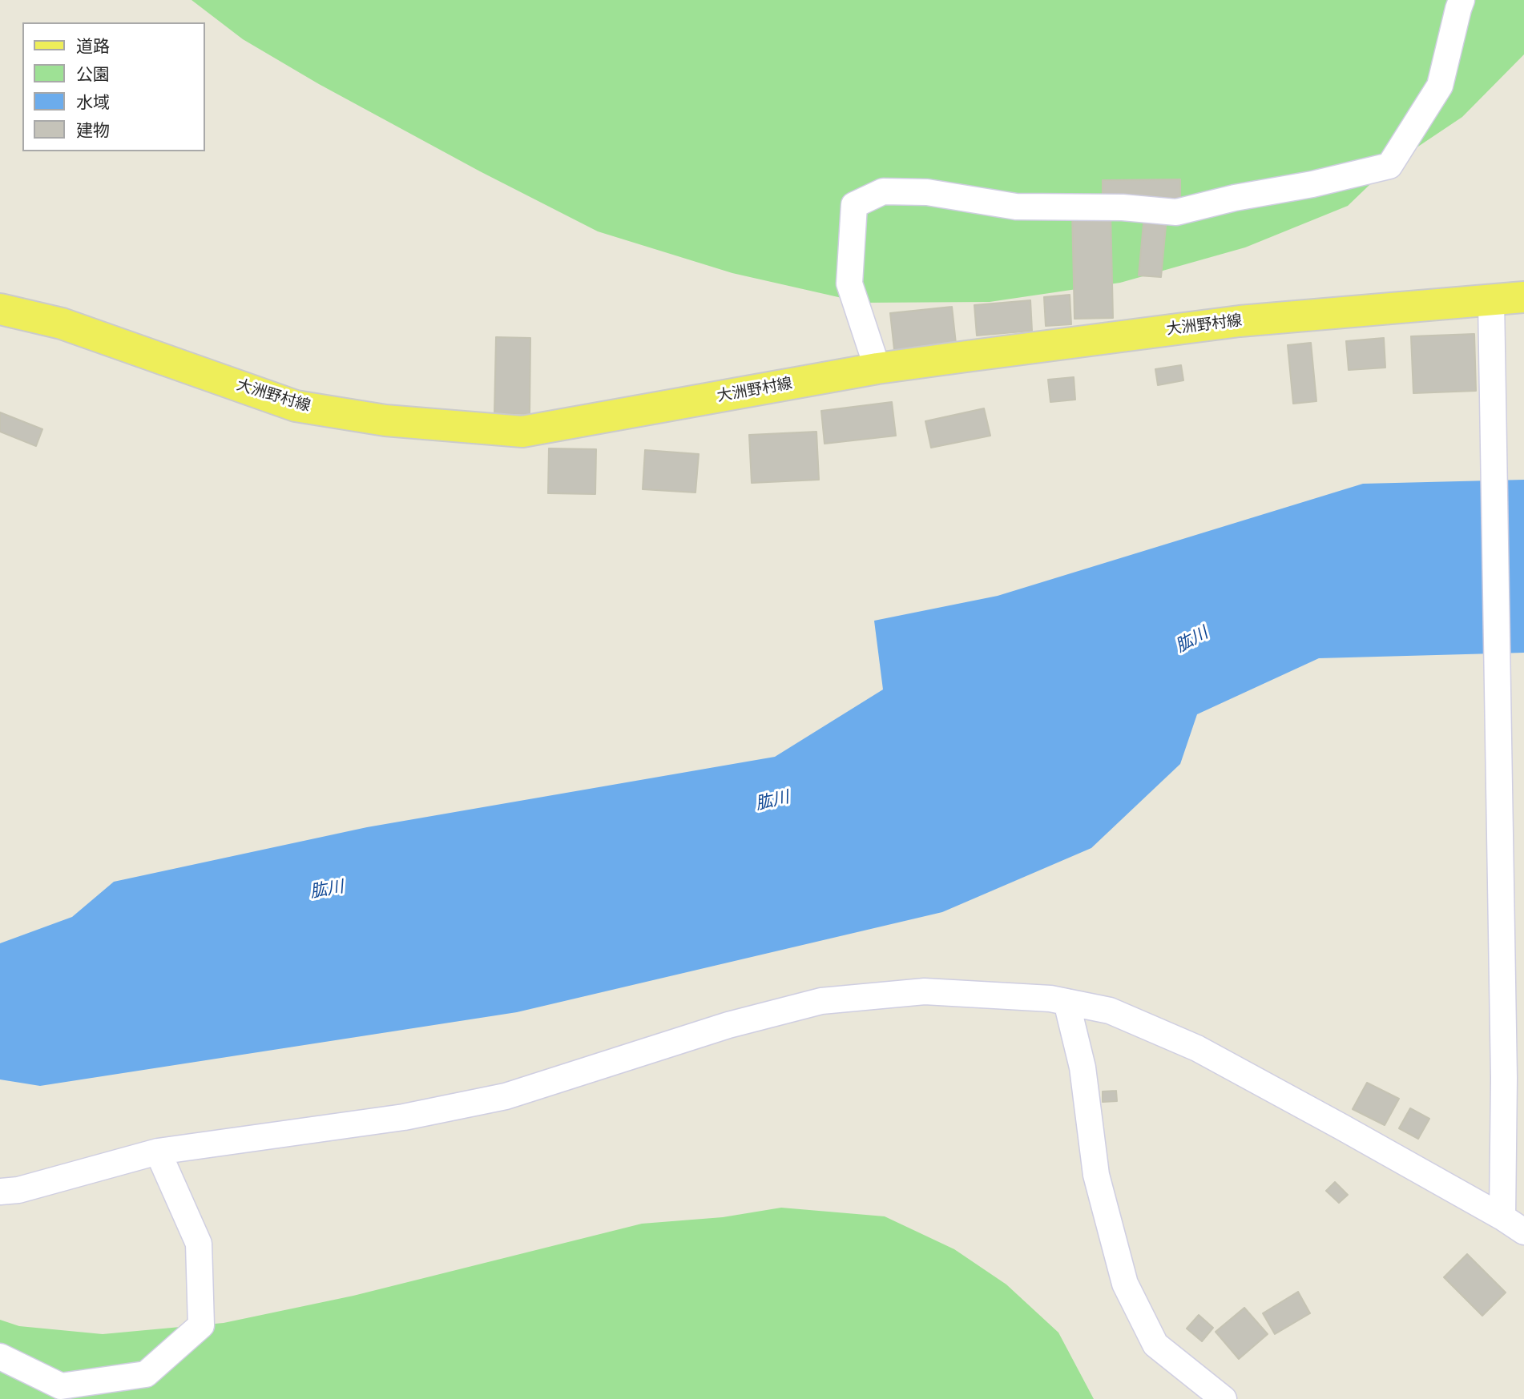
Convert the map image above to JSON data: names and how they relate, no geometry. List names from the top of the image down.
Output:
{
  "streets": {
    "main road": ["大洲野村線"]
  },
  "water": ["肱川"],
  "legend": [
    "道路",
    "公園",
    "水域",
    "建物"
  ]
}
